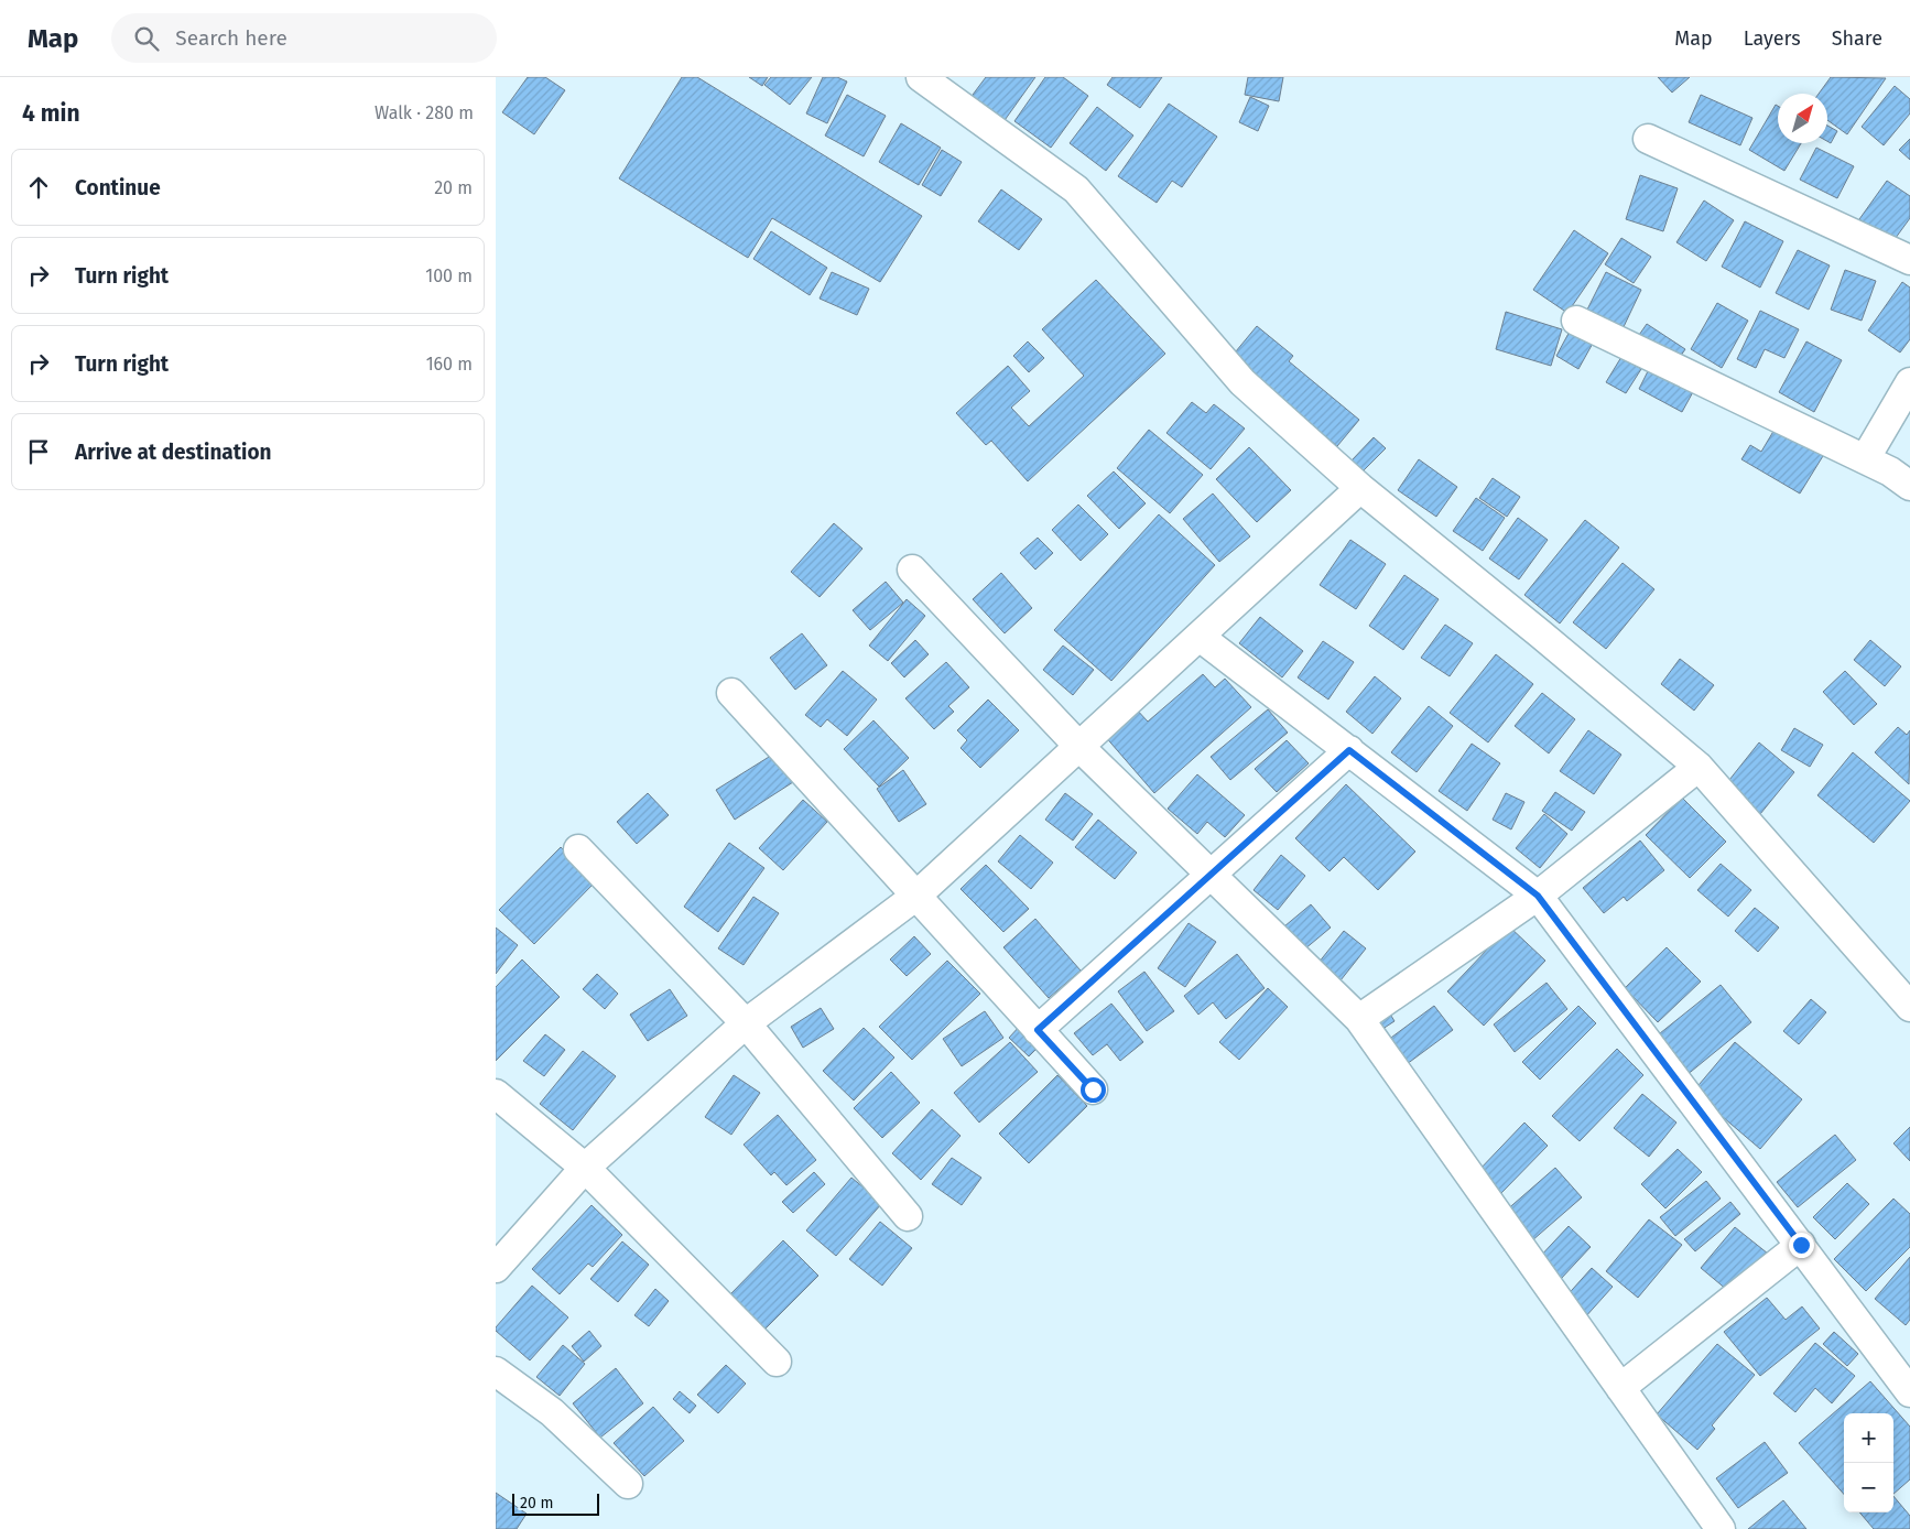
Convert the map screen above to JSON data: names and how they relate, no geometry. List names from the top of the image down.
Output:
{
  "scale_bar": "20 m",
  "north": "top right",
  "page": {
    "header": "Map",
    "search": "Search here",
    "nav": ["Map", "Layers", "Share"],
    "heading": ["4 min", "Walk · 280 m"],
    "list": [
      ["Continue", "20 m"],
      ["Turn right", "100 m"],
      ["Turn right", "160 m"],
      "Arrive at destination"
    ],
    "map_buttons": ["+", "−"],
    "scale": "20 m"
  }
}
